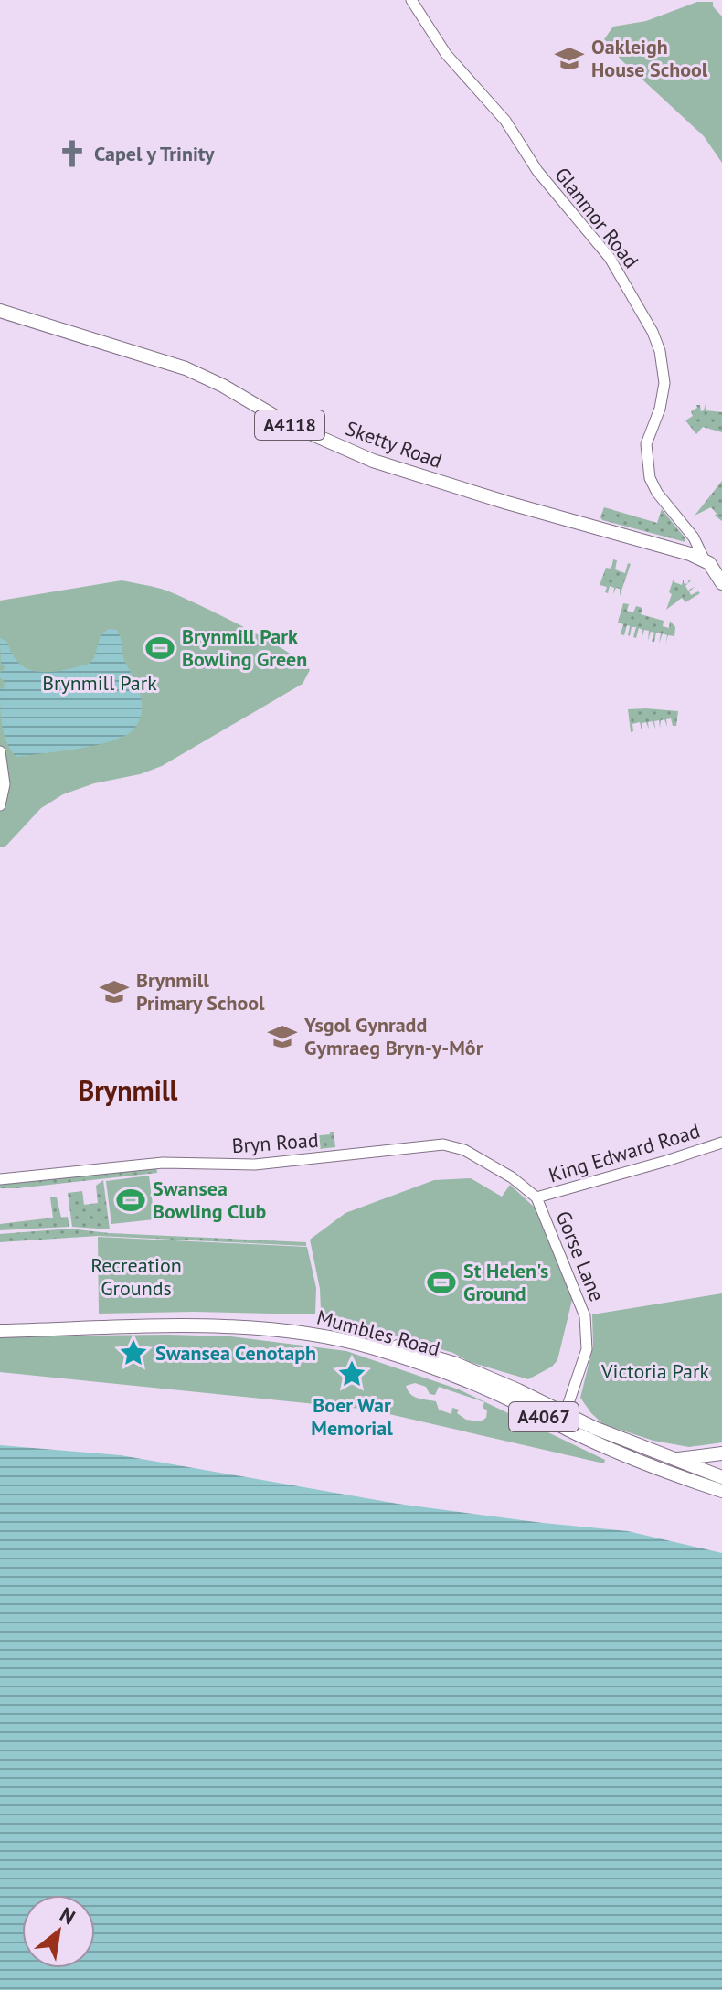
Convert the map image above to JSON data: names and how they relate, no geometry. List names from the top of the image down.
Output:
{
  "streets": {
    "main road": [
      "A4118",
      "Sketty Road",
      "Mumbles Road",
      "A4067"
    ],
    "street": [
      "Glanmor Road",
      "Bryn Road",
      "King Edward Road",
      "Gorse Lane"
    ]
  },
  "crossings": [
    ["Glanmor Road", "Sketty Road"],
    ["Bryn Road", "King Edward Road"],
    ["Bryn Road", "Gorse Lane"],
    ["King Edward Road", "Gorse Lane"],
    ["Gorse Lane", "Mumbles Road"]
  ],
  "districts": ["Brynmill"],
  "parks": ["Brynmill Park", "Recreation Grounds", "Victoria Park"],
  "places": {
    "school or university": ["Oakleigh House School", "Brynmill Primary School", "Ysgol Gynradd Gymraeg Bryn-y-Môr"],
    "church": ["Capel y Trinity"],
    "sports": ["Brynmill Park Bowling Green", "Swansea Bowling Club", "St Helen's Ground"],
    "place": ["Swansea Cenotaph", "Boer War Memorial"]
  },
  "north": "top right"
}
